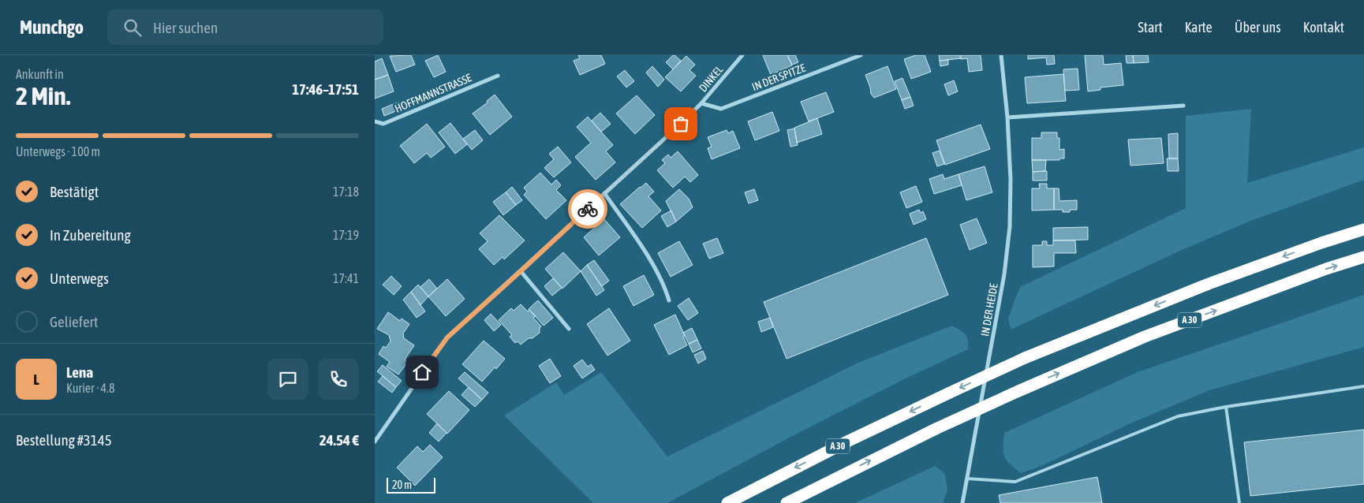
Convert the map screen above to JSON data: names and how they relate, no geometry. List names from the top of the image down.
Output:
{
  "streets": {
    "highway": ["A 30"],
    "street": [
      "IN DER SPITZE",
      "DINKEL",
      "HOFFMANNSTRASSE",
      "IN DER HEIDE"
    ]
  },
  "crossings": [
    ["IN DER SPITZE", "DINKEL"]
  ],
  "scale_bar": "20 m",
  "page": {
    "header": "Munchgo",
    "search": "Hier suchen",
    "nav": [
      "Start",
      "Karte",
      "Über uns",
      "Kontakt"
    ],
    "heading": ["2 Min.", "Ankunft in", "17:46–17:51"],
    "panel": [
      "Lena",
      "Kurier · 4.8",
      "Bestellung #3145",
      "24.54 €"
    ],
    "bar": "Unterwegs · 100 m",
    "list": [
      ["Bestätigt", "17:18"],
      ["In Zubereitung", "17:19"],
      ["Unterwegs", "17:41"],
      "Geliefert"
    ],
    "round": "L",
    "scale": "20 m"
  }
}
